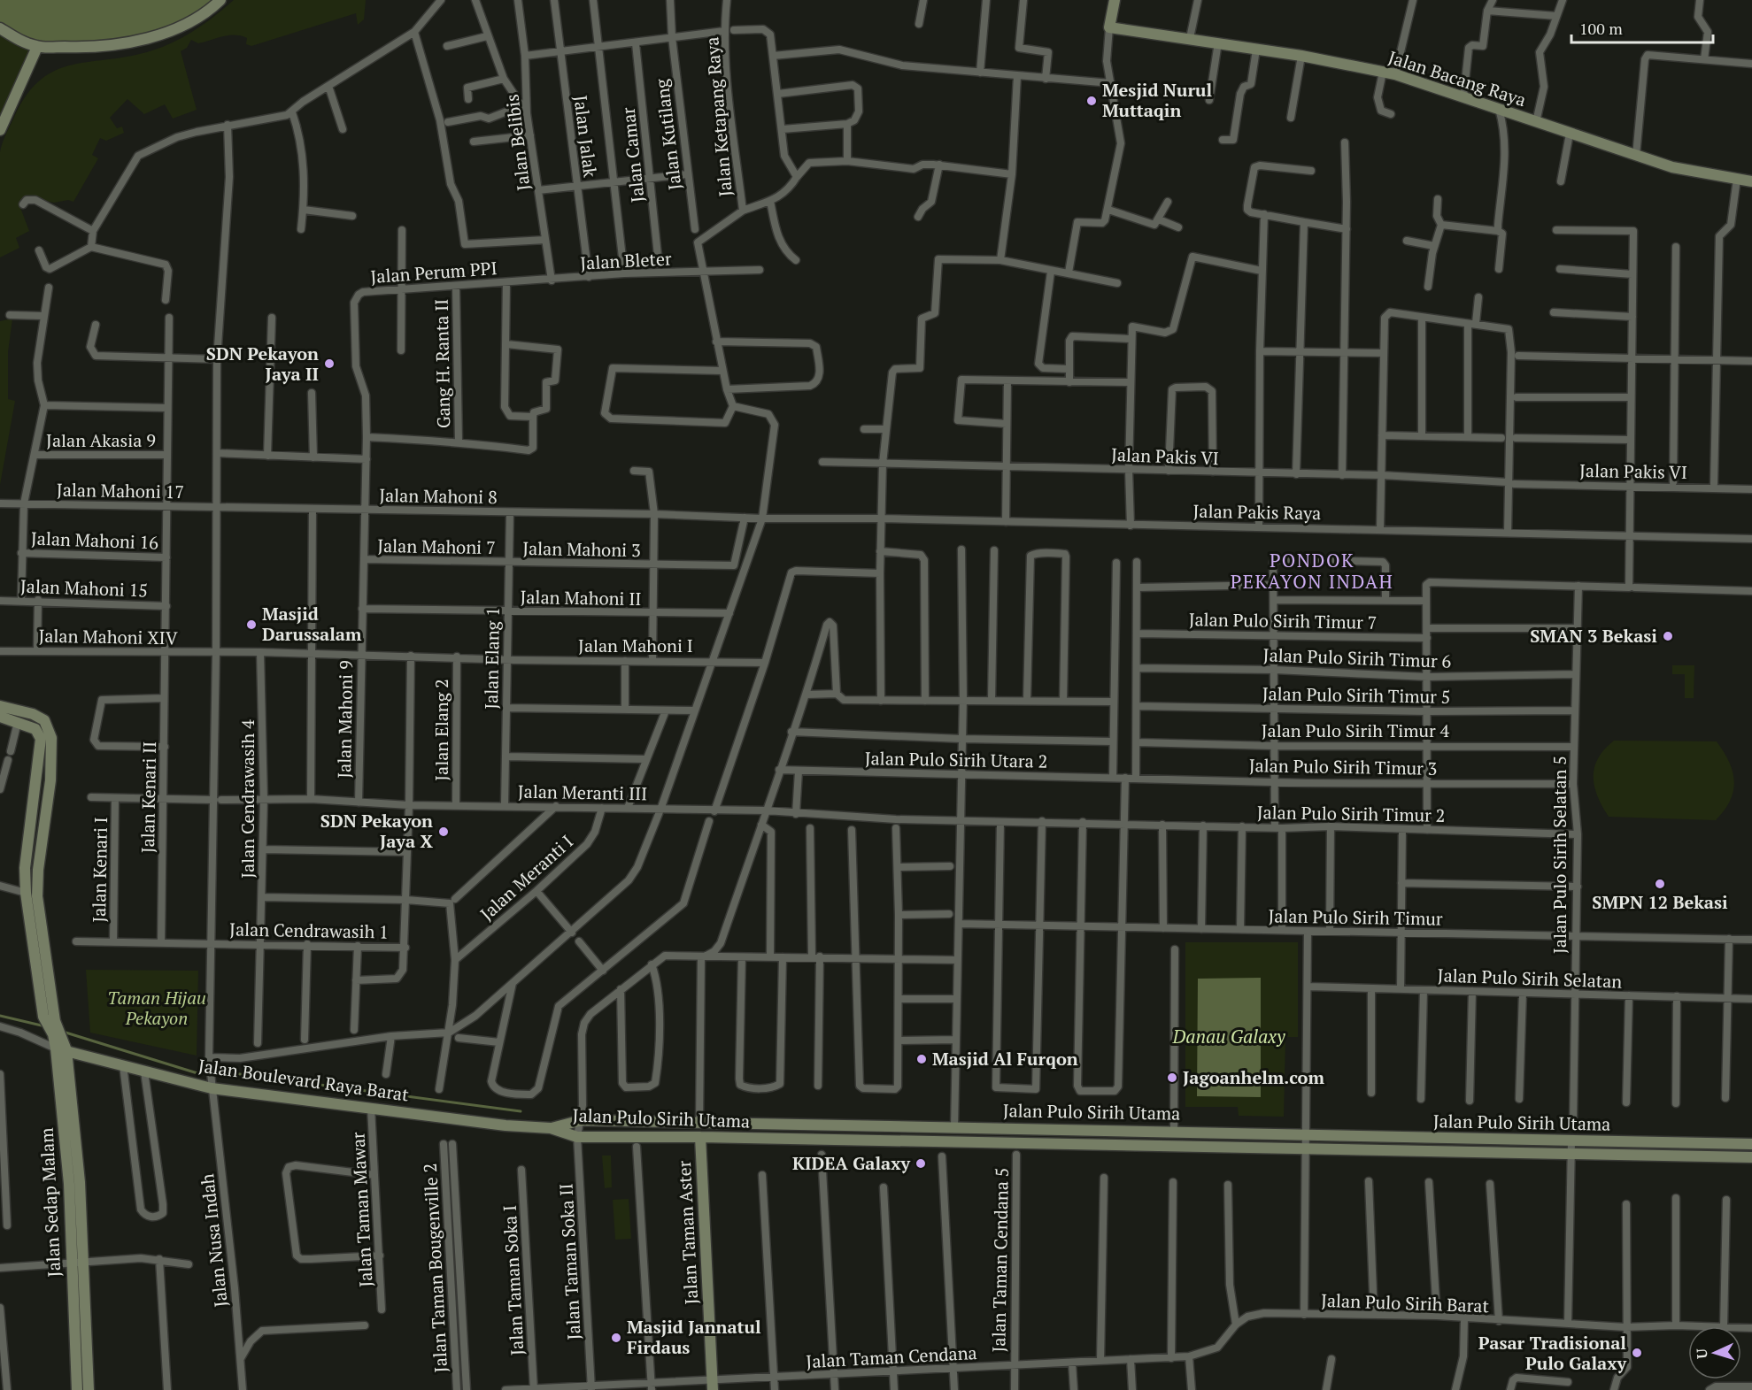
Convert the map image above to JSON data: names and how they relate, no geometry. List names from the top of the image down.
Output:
{
  "streets": {
    "main road": [
      "Jalan Bacang Raya",
      "Jalan Boulevard Raya Barat",
      "Jalan Pulo Sirih Utama",
      "Jalan Sedap Malam",
      "Jalan Taman Aster"
    ],
    "street": [
      "Jalan Ketapang Raya",
      "Jalan Kutilang",
      "Jalan Jalak",
      "Jalan Belibis",
      "Jalan Camar",
      "Jalan Bleter",
      "Jalan Perum PPI",
      "Gang H. Ranta II",
      "Jalan Akasia 9",
      "Jalan Pakis VI",
      "Jalan Mahoni 17",
      "Jalan Mahoni 8",
      "Jalan Pakis Raya",
      "Jalan Mahoni 16",
      "Jalan Mahoni 7",
      "Jalan Mahoni 3",
      "Jalan Mahoni 15",
      "Jalan Mahoni II",
      "Jalan Pulo Sirih Timur 7",
      "Jalan Mahoni XIV",
      "Jalan Mahoni I",
      "Jalan Elang 1",
      "Jalan Pulo Sirih Timur 6",
      "Jalan Pulo Sirih Timur 5",
      "Jalan Mahoni 9",
      "Jalan Elang 2",
      "Jalan Pulo Sirih Timur 4",
      "Jalan Pulo Sirih Utara 2",
      "Jalan Pulo Sirih Timur 3",
      "Jalan Meranti III",
      "Jalan Kenari II",
      "Jalan Cendrawasih 4",
      "Jalan Pulo Sirih Timur 2",
      "Jalan Pulo Sirih Selatan 5",
      "Jalan Kenari I",
      "Jalan Meranti I",
      "Jalan Pulo Sirih Timur",
      "Jalan Cendrawasih 1",
      "Jalan Pulo Sirih Selatan",
      "Jalan Taman Mawar",
      "Jalan Nusa Indah",
      "Jalan Taman Cendana 5",
      "Jalan Taman Soka II",
      "Jalan Taman Bougenville 2",
      "Jalan Taman Soka I",
      "Jalan Pulo Sirih Barat",
      "Jalan Taman Cendana"
    ]
  },
  "crossings": [
    ["Jalan Ketapang Raya", "Jalan Bleter"],
    ["Jalan Jalak", "Jalan Bleter"],
    ["Jalan Belibis", "Jalan Bleter"],
    ["Jalan Belibis", "Jalan Perum PPI"],
    ["Jalan Bleter", "Jalan Perum PPI"],
    ["Jalan Perum PPI", "Gang H. Ranta II"],
    ["Jalan Perum PPI", "Jalan Mahoni 9"],
    ["Jalan Akasia 9", "Jalan Kenari II"],
    ["Jalan Mahoni 17", "Jalan Mahoni 8"],
    ["Jalan Mahoni 17", "Jalan Kenari II"],
    ["Jalan Mahoni 17", "Jalan Nusa Indah"],
    ["Jalan Mahoni 8", "Jalan Pakis Raya"],
    ["Jalan Mahoni 8", "Jalan Elang 1"],
    ["Jalan Mahoni 8", "Jalan Mahoni 9"],
    ["Jalan Pakis Raya", "Jalan Mahoni 3"],
    ["Jalan Mahoni 16", "Jalan Kenari II"],
    ["Jalan Mahoni 7", "Jalan Mahoni 3"],
    ["Jalan Mahoni 7", "Jalan Elang 1"],
    ["Jalan Mahoni 7", "Jalan Mahoni 9"],
    ["Jalan Mahoni 3", "Jalan Elang 1"],
    ["Jalan Mahoni 15", "Jalan Kenari II"],
    ["Jalan Mahoni II", "Jalan Elang 1"],
    ["Jalan Mahoni II", "Jalan Mahoni 9"],
    ["Jalan Mahoni XIV", "Jalan Mahoni I"],
    ["Jalan Mahoni XIV", "Jalan Mahoni 9"],
    ["Jalan Mahoni XIV", "Jalan Kenari II"],
    ["Jalan Mahoni XIV", "Jalan Cendrawasih 4"],
    ["Jalan Mahoni XIV", "Jalan Nusa Indah"],
    ["Jalan Mahoni I", "Jalan Elang 1"],
    ["Jalan Mahoni I", "Jalan Mahoni 9"],
    ["Jalan Mahoni I", "Jalan Elang 2"],
    ["Jalan Elang 1", "Jalan Meranti III"],
    ["Jalan Pulo Sirih Timur 6", "Jalan Pulo Sirih Selatan 5"],
    ["Jalan Pulo Sirih Timur 5", "Jalan Pulo Sirih Selatan 5"],
    ["Jalan Mahoni 9", "Jalan Meranti III"],
    ["Jalan Elang 2", "Jalan Meranti III"],
    ["Jalan Pulo Sirih Timur 4", "Jalan Pulo Sirih Selatan 5"],
    ["Jalan Pulo Sirih Utara 2", "Jalan Pulo Sirih Timur 3"],
    ["Jalan Pulo Sirih Timur 3", "Jalan Pulo Sirih Selatan 5"],
    ["Jalan Meranti III", "Jalan Kenari II"],
    ["Jalan Meranti III", "Jalan Cendrawasih 4"],
    ["Jalan Meranti III", "Jalan Pulo Sirih Timur 2"],
    ["Jalan Meranti III", "Jalan Kenari I"],
    ["Jalan Meranti III", "Jalan Meranti I"],
    ["Jalan Meranti III", "Jalan Nusa Indah"],
    ["Jalan Kenari II", "Jalan Cendrawasih 1"],
    ["Jalan Cendrawasih 4", "Jalan Cendrawasih 1"],
    ["Jalan Pulo Sirih Timur 2", "Jalan Pulo Sirih Selatan 5"],
    ["Jalan Pulo Sirih Selatan 5", "Jalan Pulo Sirih Timur"],
    ["Jalan Pulo Sirih Selatan 5", "Jalan Pulo Sirih Selatan"],
    ["Jalan Kenari I", "Jalan Cendrawasih 1"],
    ["Jalan Cendrawasih 1", "Jalan Nusa Indah"],
    ["Jalan Boulevard Raya Barat", "Jalan Pulo Sirih Utama"],
    ["Jalan Boulevard Raya Barat", "Jalan Sedap Malam"],
    ["Jalan Boulevard Raya Barat", "Jalan Taman Mawar"],
    ["Jalan Boulevard Raya Barat", "Jalan Nusa Indah"],
    ["Jalan Pulo Sirih Utama", "Jalan Taman Aster"],
    ["Jalan Pulo Sirih Utama", "Jalan Taman Soka II"],
    ["Jalan Taman Aster", "Jalan Taman Cendana"],
    ["Jalan Taman Cendana 5", "Jalan Taman Cendana"],
    ["Jalan Taman Soka II", "Jalan Taman Cendana"],
    ["Jalan Taman Soka I", "Jalan Taman Cendana"],
    ["Jalan Pulo Sirih Barat", "Jalan Taman Cendana"]
  ],
  "districts": ["PONDOK PEKAYON INDAH"],
  "water": ["Danau Galaxy"],
  "parks": ["Taman Hijau Pekayon"],
  "places": [
    "Mesjid Nurul Muttaqin",
    "SDN Pekayon Jaya II",
    "Masjid Darussalam",
    "SMAN 3 Bekasi",
    "SDN Pekayon Jaya X",
    "SMPN 12 Bekasi",
    "Masjid Al Furqon",
    "Jagoanhelm.com",
    "KIDEA Galaxy",
    "Masjid Jannatul Firdaus",
    "Pasar Tradisional Pulo Galaxy"
  ],
  "scale_bar": "100 m",
  "north": "left"
}
